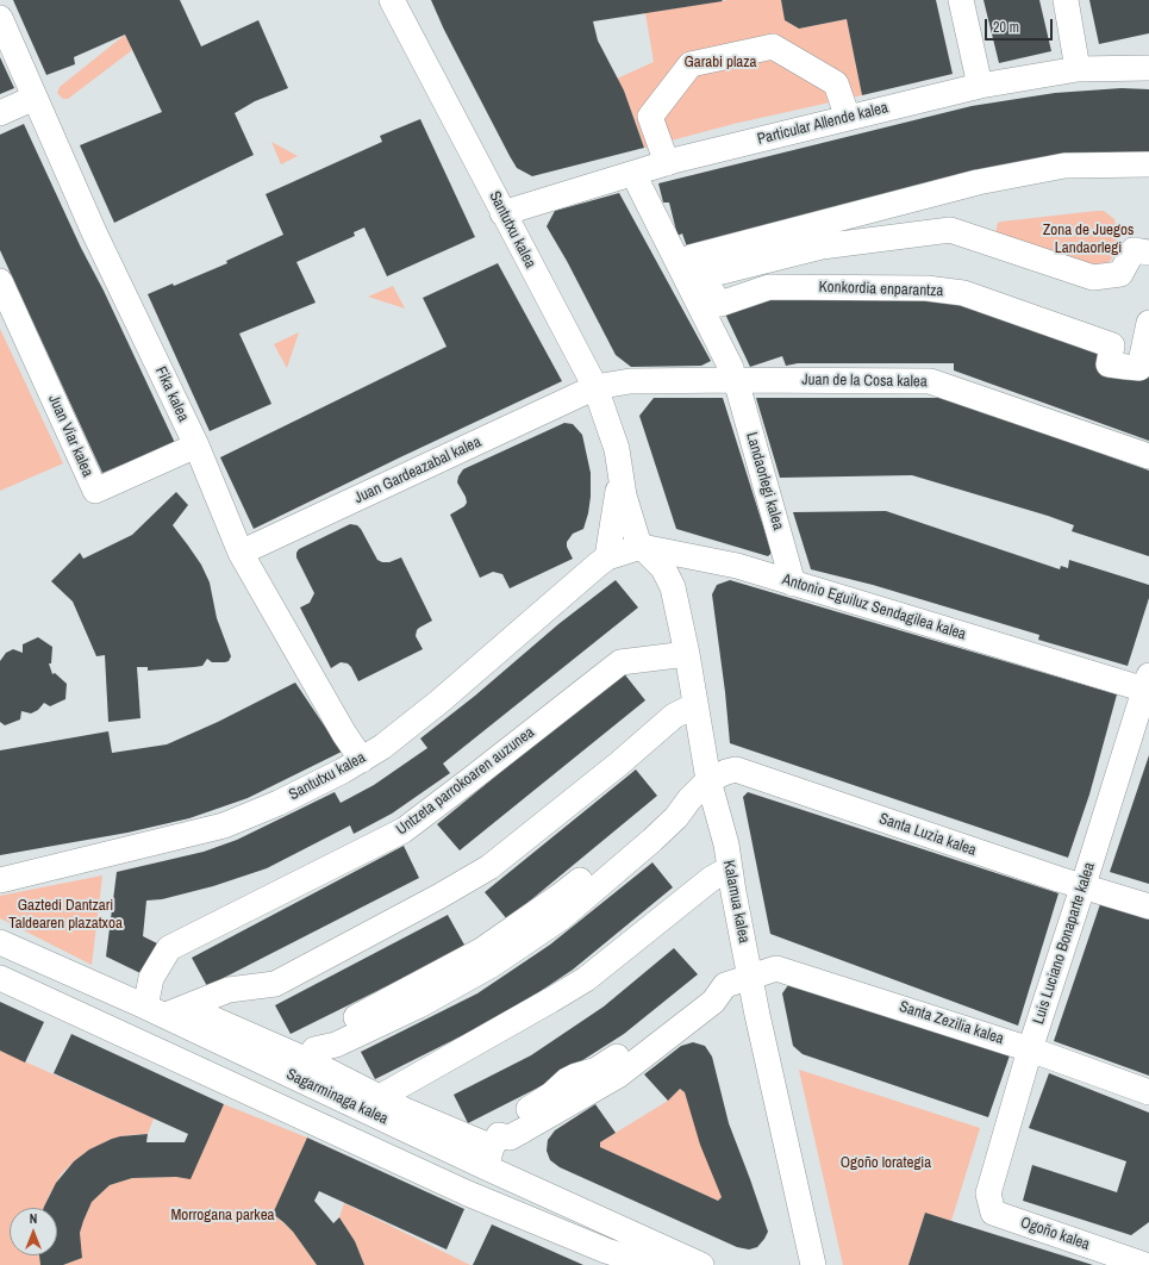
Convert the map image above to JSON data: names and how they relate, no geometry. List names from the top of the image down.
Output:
{
  "streets": {
    "street": [
      "Particular Allende kalea",
      "Santutxu kalea",
      "Konkordia enparantza",
      "Juan de la Cosa kalea",
      "Fika kalea",
      "Juan Viar kalea",
      "Juan Gardeazabal kalea",
      "Landaorlegi kalea",
      "Antonio Eguiluz Sendagilea kalea",
      "Untzeta parrokoaren auzunea",
      "Santa Luzia kalea",
      "Kalamua kalea",
      "Luis Luciano Bonaparte kalea",
      "Santa Zezilia kalea",
      "Sagarminaga kalea",
      "Ogoño kalea"
    ]
  },
  "crossings": [
    ["Particular Allende kalea", "Santutxu kalea"],
    ["Santutxu kalea", "Juan de la Cosa kalea"],
    ["Santutxu kalea", "Fika kalea"],
    ["Santutxu kalea", "Juan Gardeazabal kalea"],
    ["Santutxu kalea", "Antonio Eguiluz Sendagilea kalea"],
    ["Santutxu kalea", "Kalamua kalea"],
    ["Konkordia enparantza", "Landaorlegi kalea"],
    ["Juan de la Cosa kalea", "Juan Gardeazabal kalea"],
    ["Juan de la Cosa kalea", "Landaorlegi kalea"],
    ["Fika kalea", "Juan Viar kalea"],
    ["Fika kalea", "Juan Gardeazabal kalea"],
    ["Landaorlegi kalea", "Antonio Eguiluz Sendagilea kalea"],
    ["Antonio Eguiluz Sendagilea kalea", "Kalamua kalea"],
    ["Antonio Eguiluz Sendagilea kalea", "Luis Luciano Bonaparte kalea"],
    ["Untzeta parrokoaren auzunea", "Kalamua kalea"],
    ["Untzeta parrokoaren auzunea", "Sagarminaga kalea"],
    ["Santa Luzia kalea", "Kalamua kalea"],
    ["Santa Luzia kalea", "Luis Luciano Bonaparte kalea"],
    ["Kalamua kalea", "Santa Zezilia kalea"],
    ["Luis Luciano Bonaparte kalea", "Santa Zezilia kalea"],
    ["Luis Luciano Bonaparte kalea", "Ogoño kalea"]
  ],
  "parks": [
    "Garabi plaza",
    "Zona de Juegos Landaorlegi",
    "Gaztedi Dantzari Taldearen plazatxoa",
    "Ogoño lorategia",
    "Morrogana parkea"
  ],
  "scale_bar": "20 m",
  "north": "top"
}
